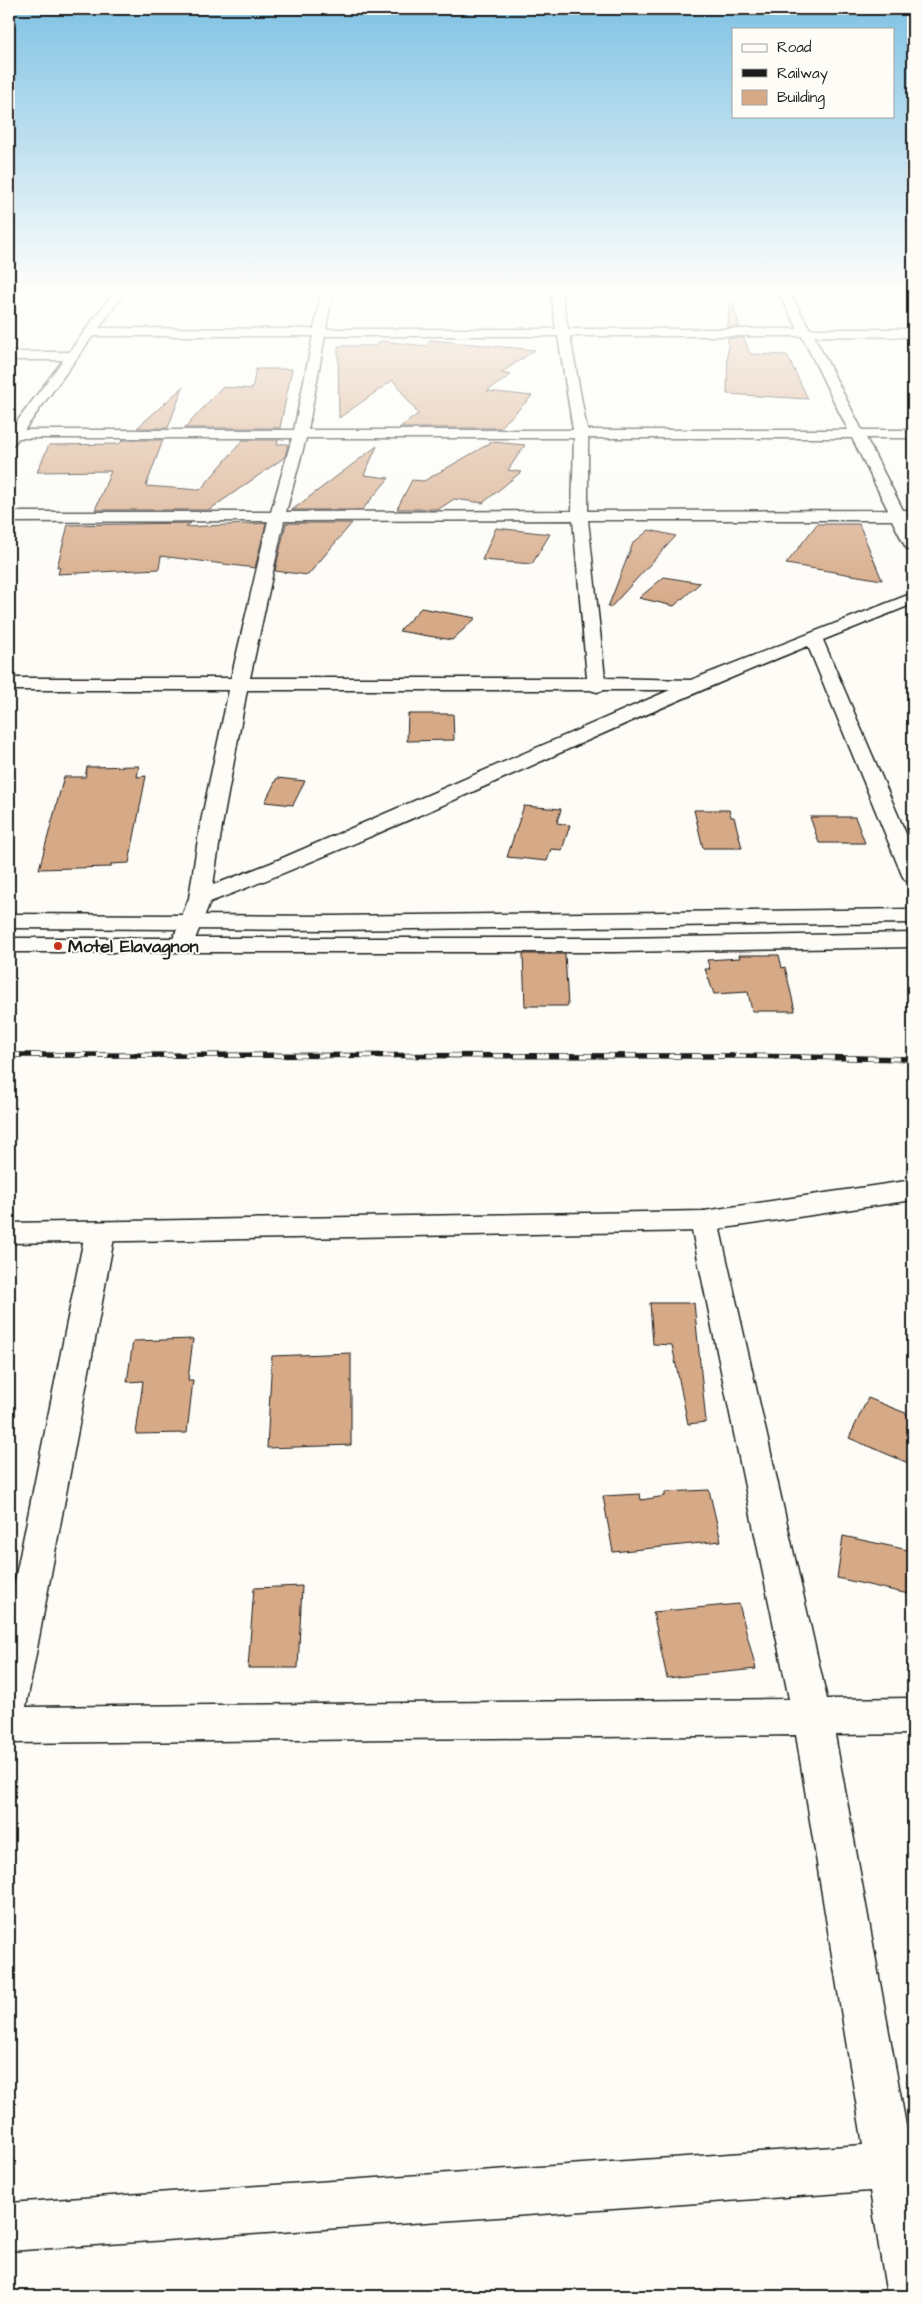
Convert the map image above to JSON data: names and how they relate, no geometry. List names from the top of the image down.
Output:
{
  "places": ["Motel Elavagnon"],
  "legend": ["Road", "Railway", "Building"]
}
